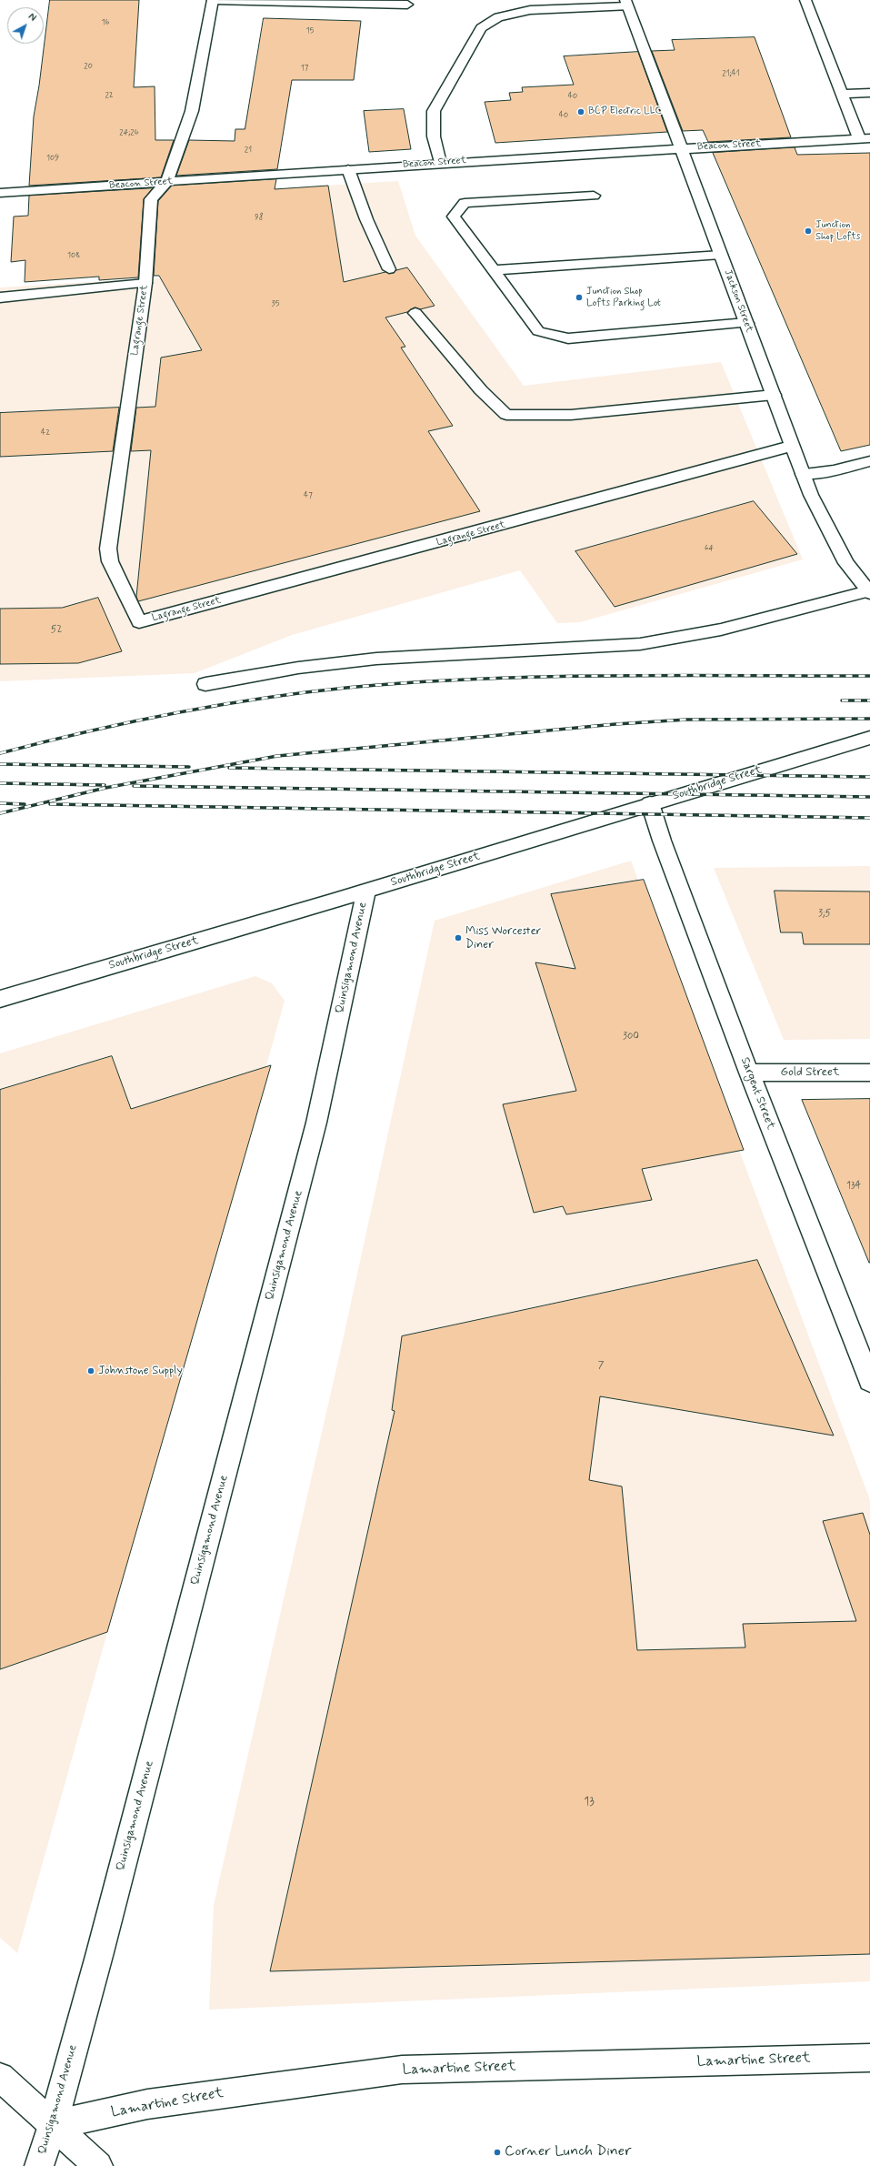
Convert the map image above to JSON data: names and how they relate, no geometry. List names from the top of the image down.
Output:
{
  "streets": {
    "street": [
      "Beacon Street",
      "Jackson Street",
      "Lagrange Street",
      "Southbridge Street",
      "Quinsigamond Avenue",
      "Gold Street",
      "Sargent Street",
      "Lamartine Street"
    ]
  },
  "crossings": [
    ["Beacon Street", "Jackson Street"],
    ["Beacon Street", "Lagrange Street"],
    ["Jackson Street", "Lagrange Street"],
    ["Southbridge Street", "Quinsigamond Avenue"],
    ["Southbridge Street", "Sargent Street"],
    ["Quinsigamond Avenue", "Lamartine Street"],
    ["Gold Street", "Sargent Street"]
  ],
  "places": [
    "BCP Electric LLC",
    "Junction Shop Lofts",
    "Junction Shop Lofts Parking Lot",
    "Miss Worcester Diner",
    "Johnstone Supply",
    "Corner Lunch Diner"
  ],
  "house_numbers": [
    "16",
    "15",
    "20",
    "17",
    "21;41",
    "22",
    "40",
    "40",
    "24;26",
    "21",
    "109",
    "98",
    "108",
    "35",
    "42",
    "47",
    "64",
    "52",
    "3;5",
    "300",
    "134",
    "7",
    "13"
  ],
  "north": "top right"
}
